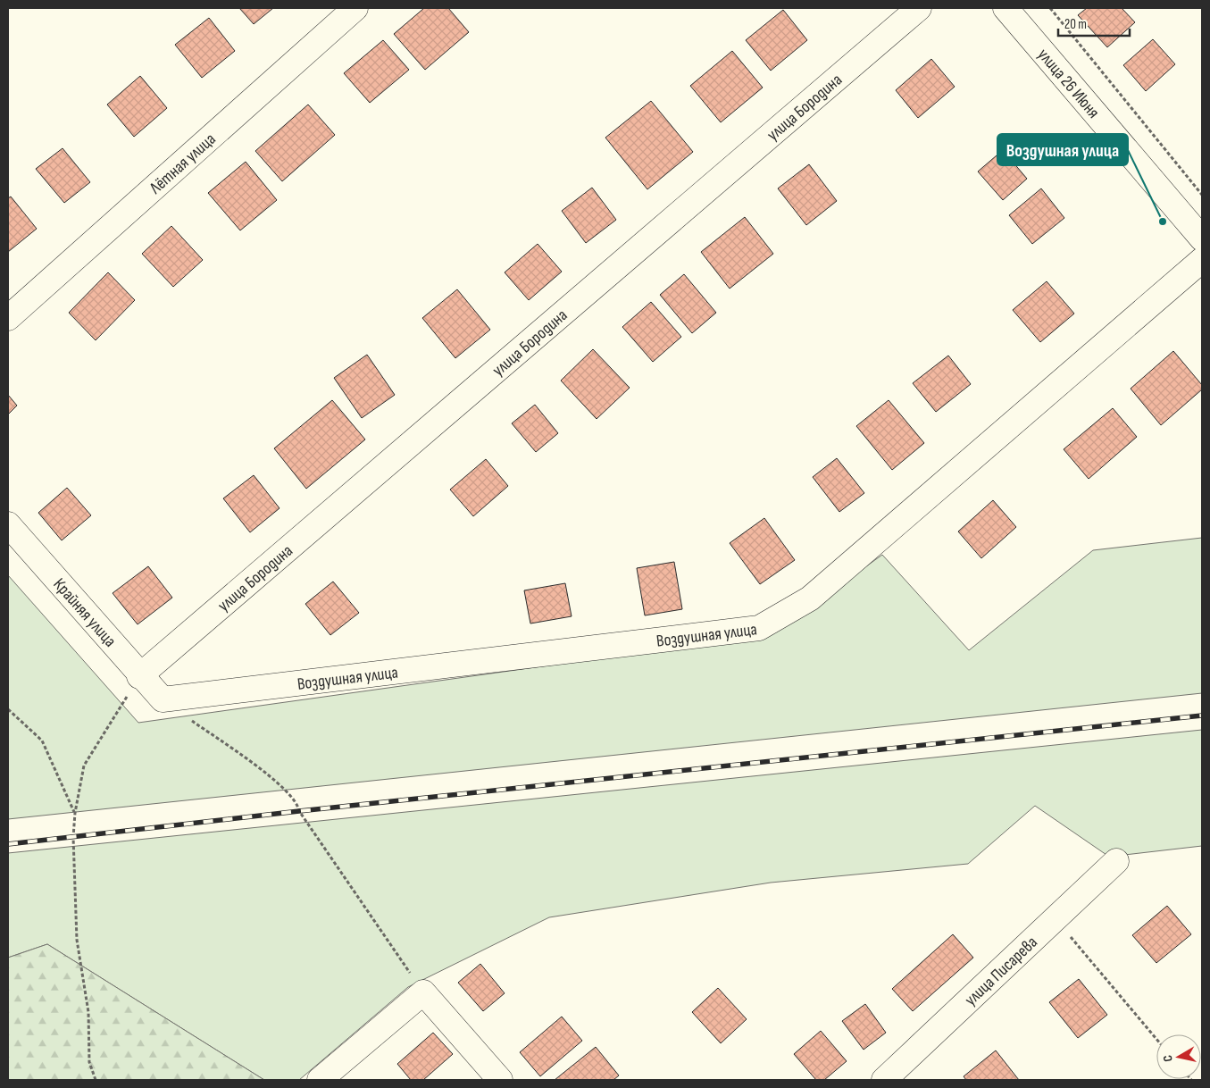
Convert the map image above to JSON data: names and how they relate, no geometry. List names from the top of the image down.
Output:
{
  "streets": {
    "street": [
      "улица 26 Июня",
      "улица Бородина",
      "Лётная улица",
      "Крайняя улица",
      "Воздушная улица",
      "улица Писарева"
    ]
  },
  "crossings": [
    ["улица Бородина", "Крайняя улица"],
    ["Крайняя улица", "Воздушная улица"]
  ],
  "places": ["Воздушная улица"],
  "scale_bar": "20 m",
  "north": "left"
}
